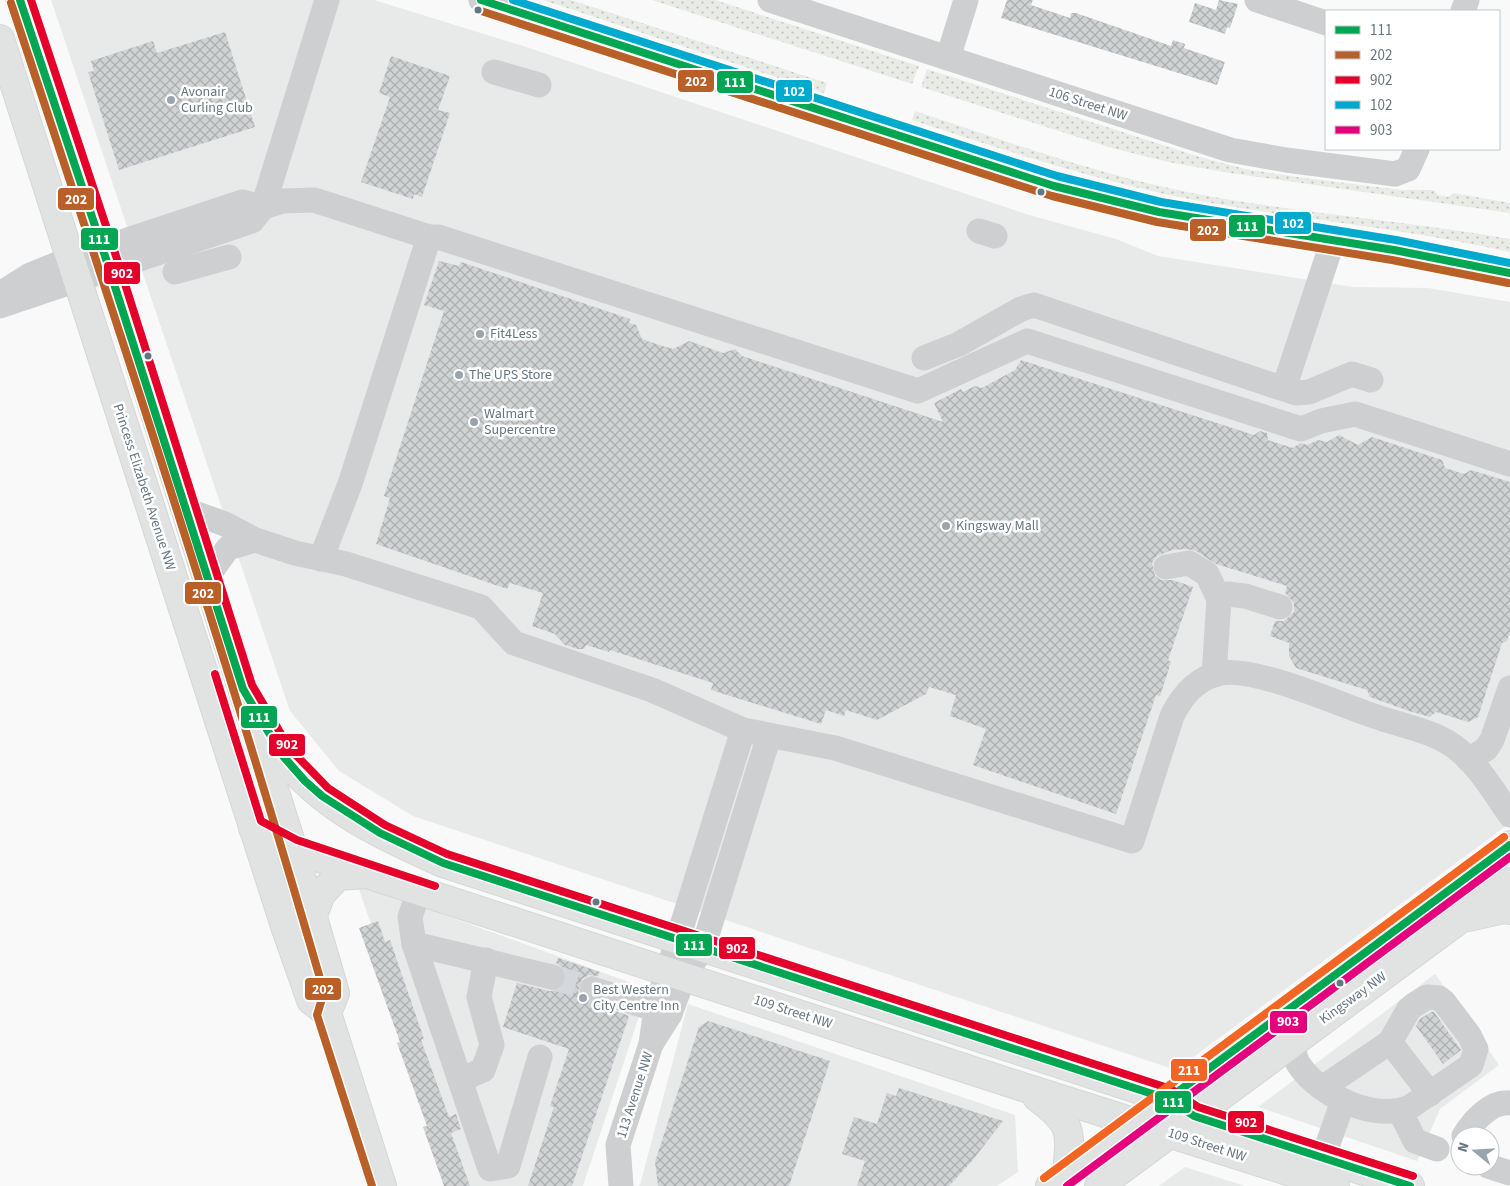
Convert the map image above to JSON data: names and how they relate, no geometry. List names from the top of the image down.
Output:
{
  "streets": {
    "main road": ["Princess Elizabeth Avenue NW", "Kingsway NW", "109 Street NW"],
    "street": ["106 Street NW", "113 Avenue NW"]
  },
  "crossings": [
    ["Princess Elizabeth Avenue NW", "109 Street NW"],
    ["Kingsway NW", "109 Street NW"],
    ["109 Street NW", "113 Avenue NW"]
  ],
  "places": [
    "Avonair Curling Club",
    "Fit4Less",
    "The UPS Store",
    "Walmart Supercentre",
    "Kingsway Mall",
    "Best Western City Centre Inn"
  ],
  "lines": [
    "transit line 111",
    "transit line 902",
    "transit line 102",
    "transit line 202",
    "transit line 211",
    "transit line 903"
  ],
  "legend": [
    "111",
    "202",
    "902",
    "102",
    "903"
  ],
  "north": "left"
}
